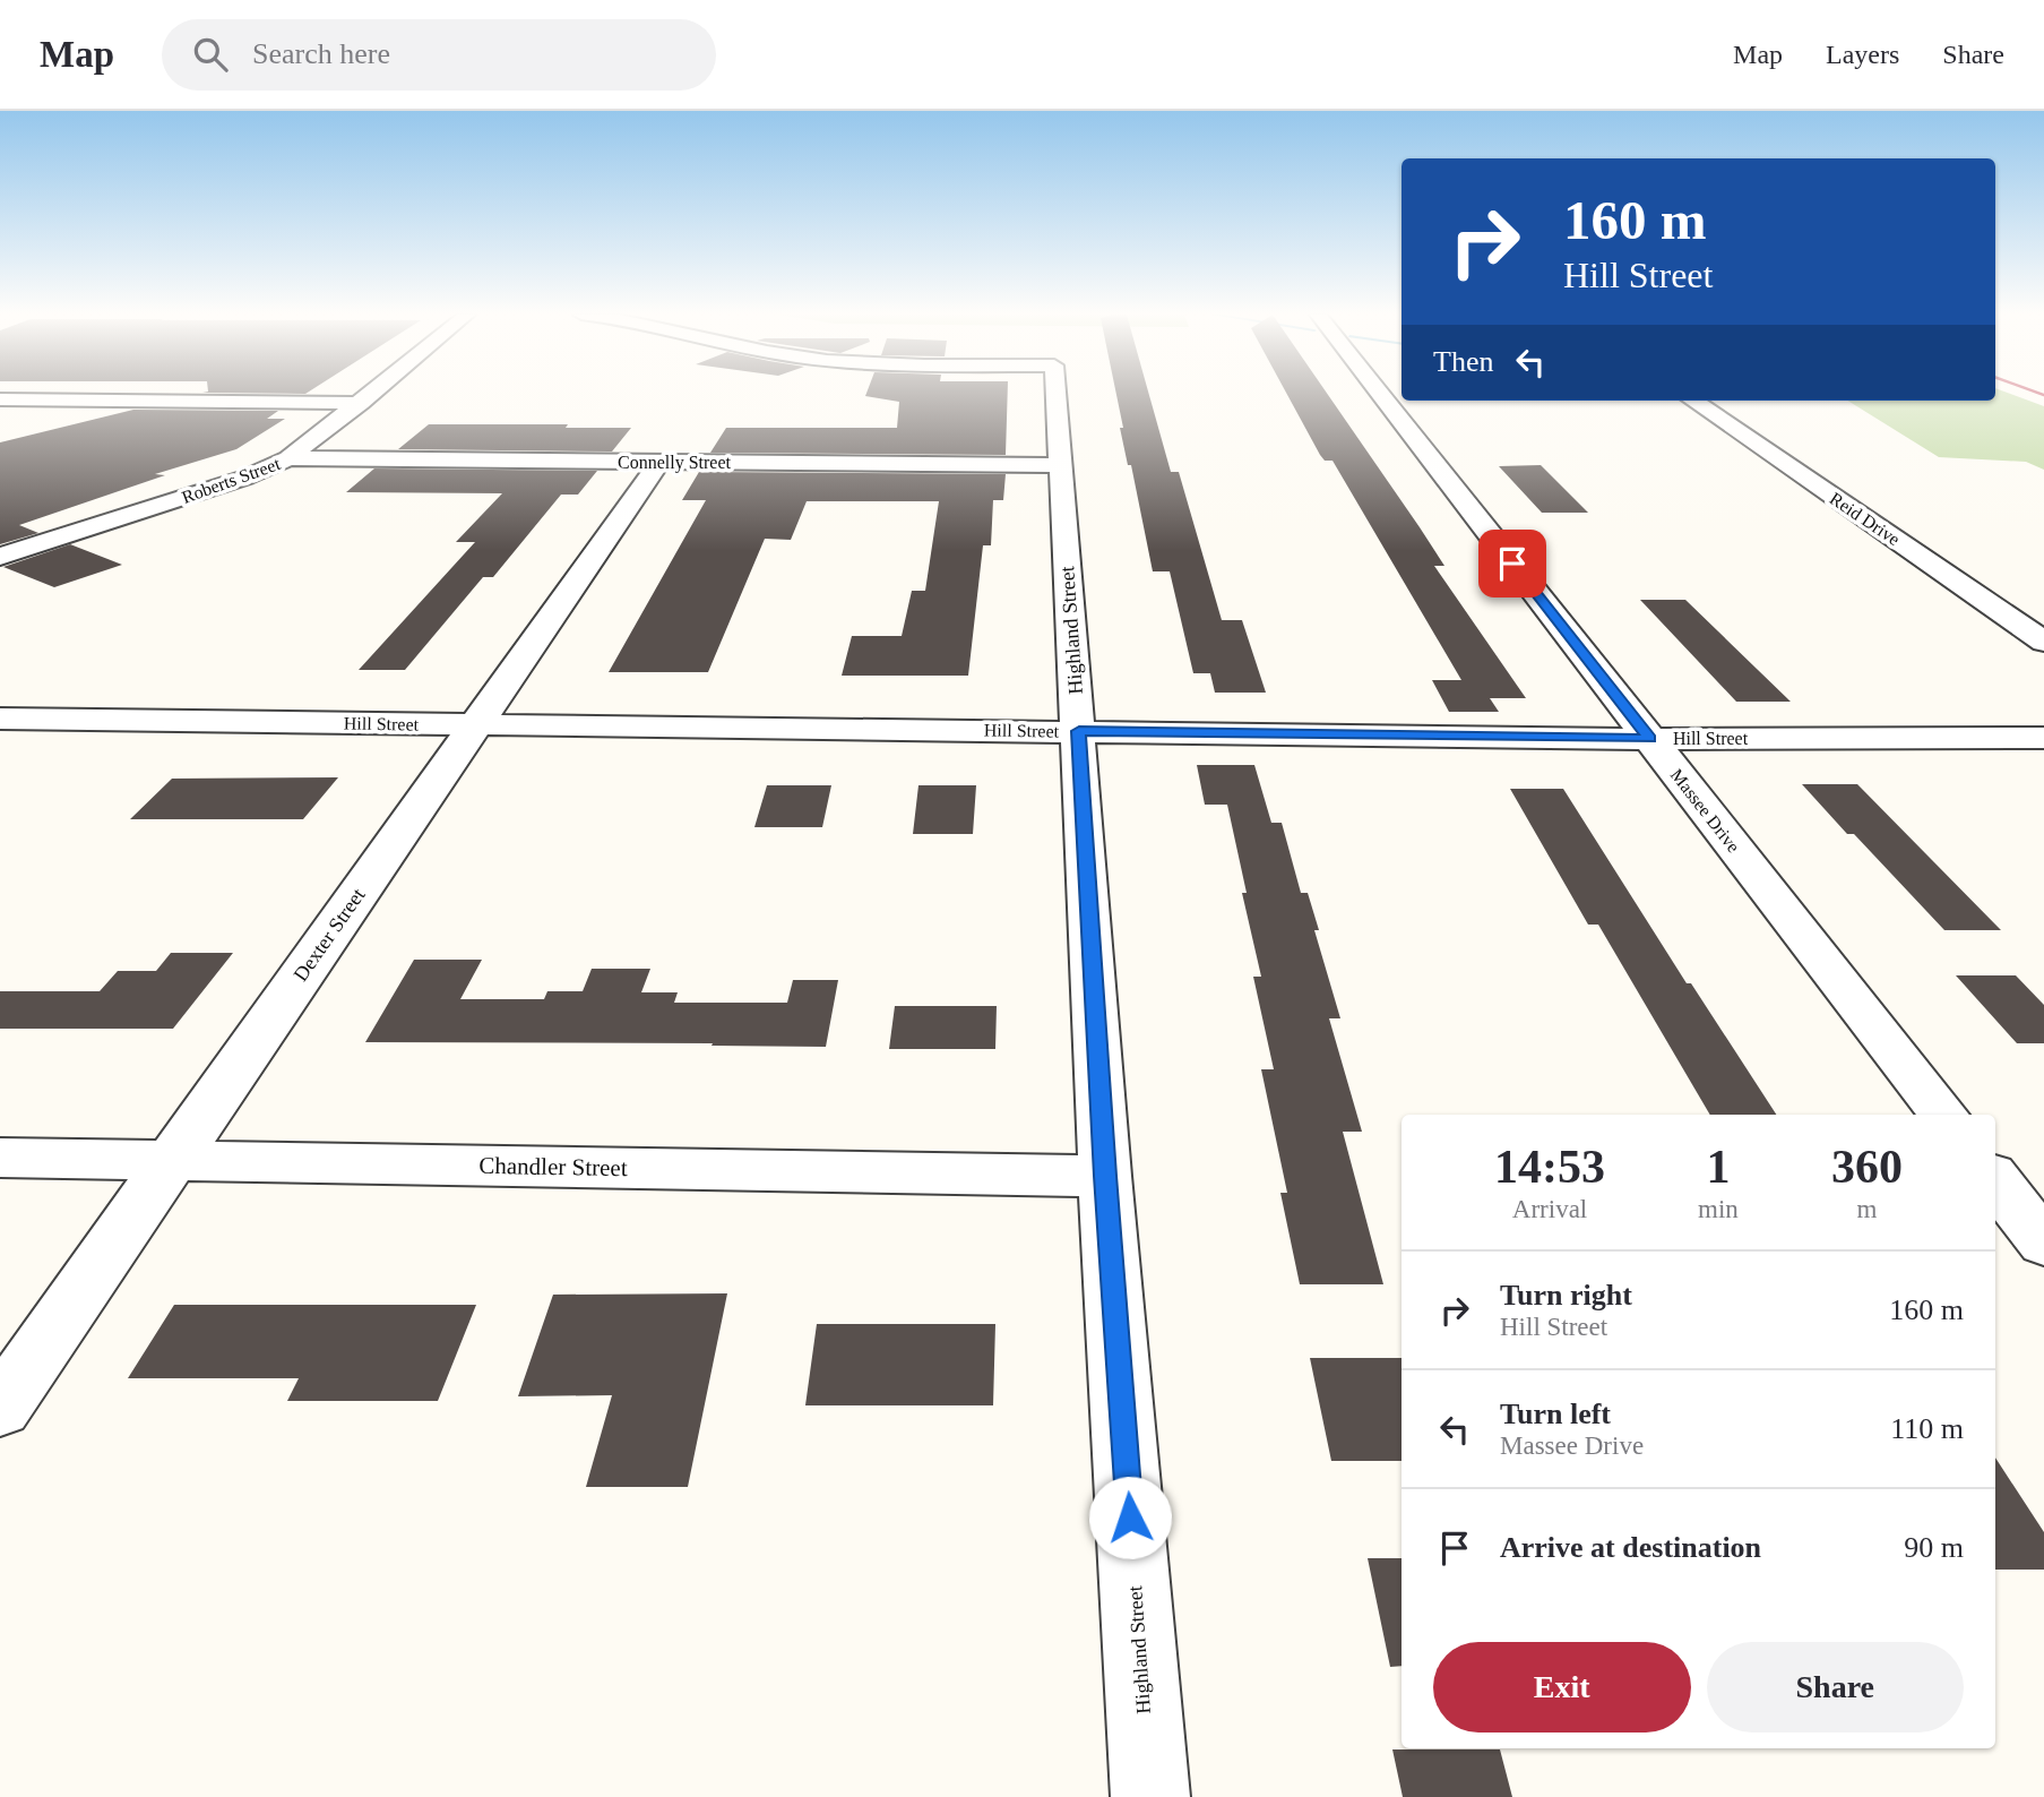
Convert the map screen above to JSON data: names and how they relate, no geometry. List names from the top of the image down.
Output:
{
  "streets": {
    "street": [
      "Connelly Street",
      "Roberts Street",
      "Reid Drive",
      "Highland Street",
      "Hill Street",
      "Massee Drive",
      "Dexter Street",
      "Chandler Street"
    ]
  },
  "crossings": [
    ["Connelly Street", "Roberts Street"],
    ["Connelly Street", "Highland Street"],
    ["Connelly Street", "Dexter Street"],
    ["Highland Street", "Hill Street"],
    ["Highland Street", "Chandler Street"],
    ["Hill Street", "Massee Drive"],
    ["Hill Street", "Dexter Street"],
    ["Dexter Street", "Chandler Street"]
  ],
  "page": {
    "header": "Map",
    "search": "Search here",
    "nav": ["Map", "Layers", "Share"],
    "turn": ["160 m", "Hill Street"],
    "then": "Then",
    "eta": [
      "14:53",
      "Arrival",
      "1",
      "min",
      "360",
      "m"
    ],
    "list": [
      {
        "name": "Turn right",
        "note": "Hill Street",
        "value": "160 m"
      },
      {
        "name": "Turn left",
        "note": "Massee Drive",
        "value": "110 m"
      },
      {
        "name": "Arrive at destination",
        "value": "90 m"
      }
    ],
    "buttons": ["Exit", "Share"]
  }
}
